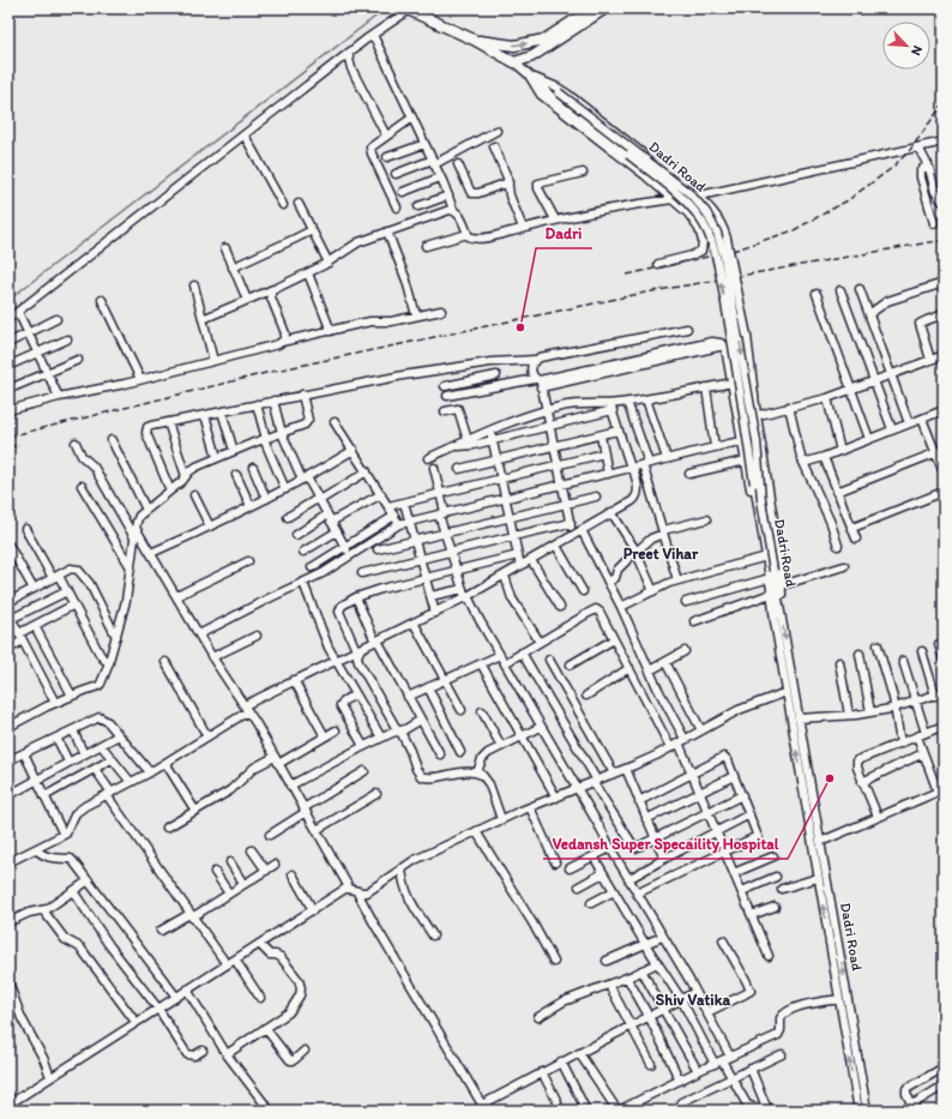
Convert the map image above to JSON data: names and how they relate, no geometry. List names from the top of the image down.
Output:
{
  "streets": {
    "main road": ["Dadri Road"]
  },
  "districts": ["Preet Vihar", "Shiv Vatika"],
  "places": ["Dadri", "Vedansh Super Specaility Hospital"],
  "north": "bottom right"
}
